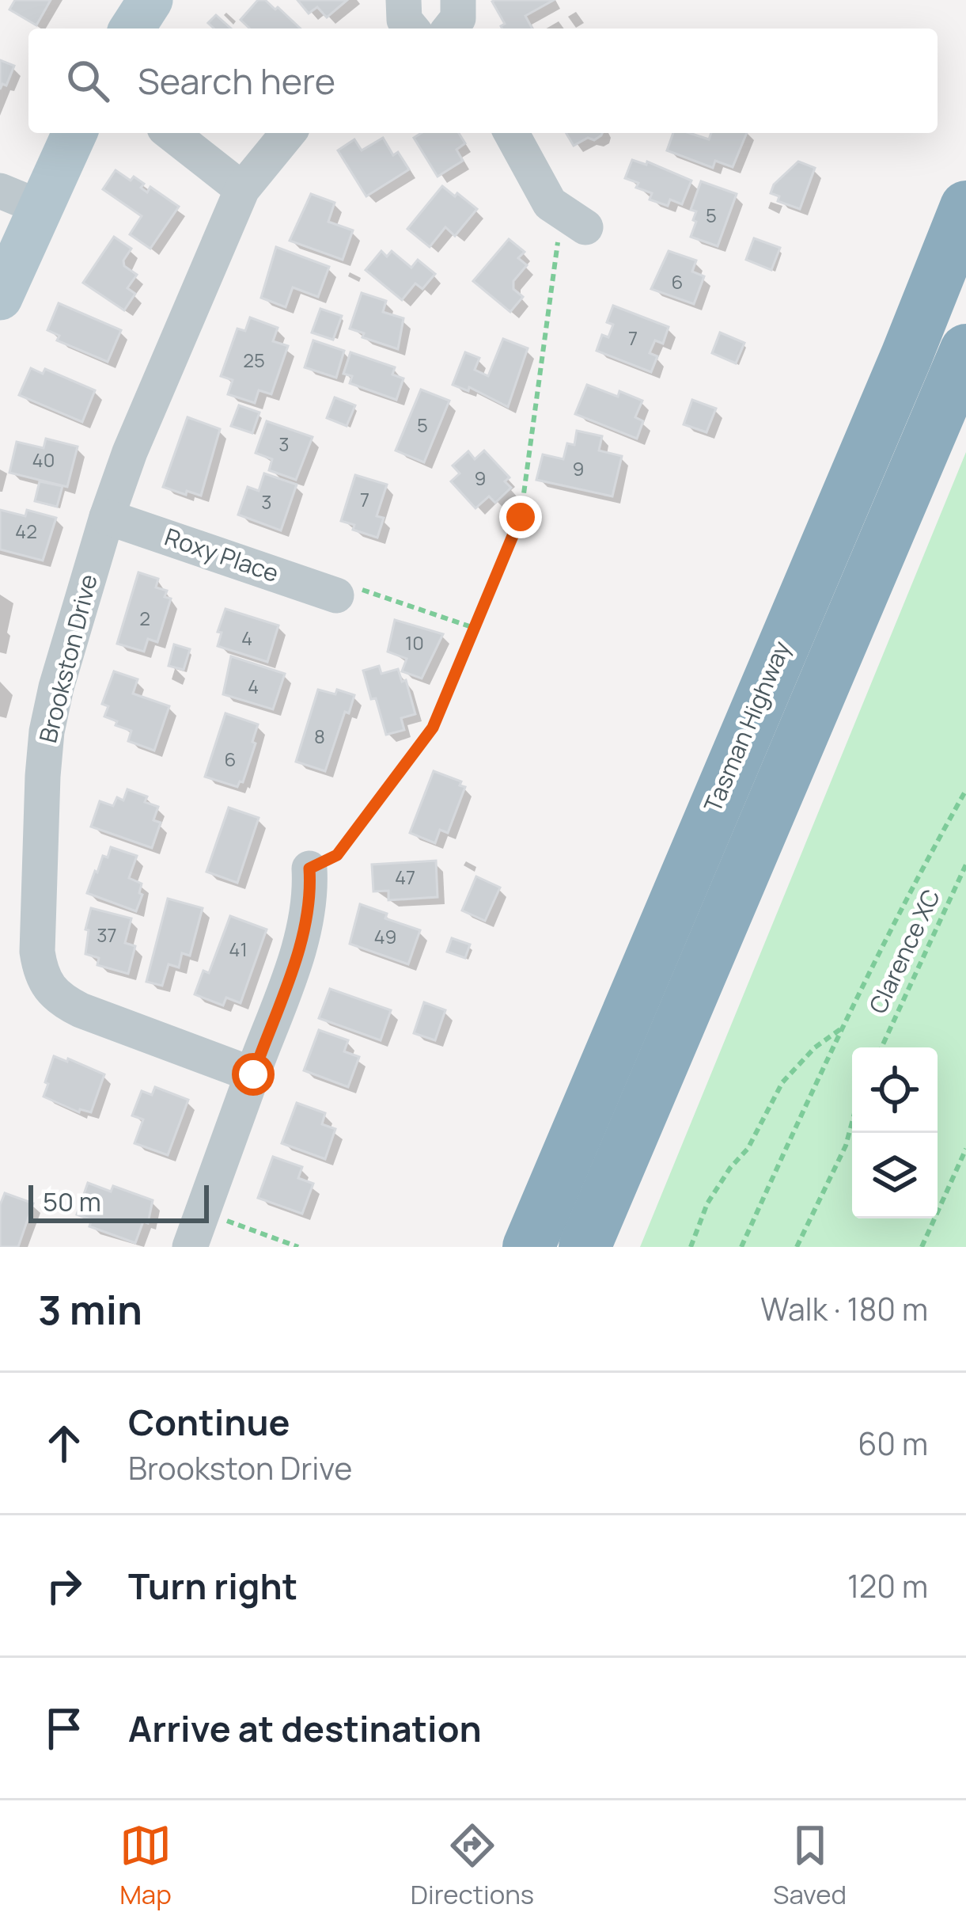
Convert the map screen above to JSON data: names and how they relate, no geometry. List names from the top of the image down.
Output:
{
  "streets": {
    "highway": ["Tasman Highway"],
    "street": ["Roxy Place", "Brookston Drive"],
    "path": ["Clarence XC"]
  },
  "crossings": [
    ["Roxy Place", "Brookston Drive"]
  ],
  "house_numbers": [
    "5",
    "6",
    "7",
    "25",
    "5",
    "3",
    "40",
    "9",
    "9",
    "7",
    "3",
    "42",
    "2",
    "4",
    "10",
    "4",
    "8",
    "6",
    "47",
    "37",
    "49",
    "41"
  ],
  "scale_bar": "50 m",
  "page": {
    "search": "Search here",
    "scale": "50 m",
    "heading": ["3 min", "Walk · 180 m"],
    "list": [
      ["Continue", "Brookston Drive", "60 m"],
      ["Turn right", "120 m"],
      "Arrive at destination"
    ],
    "nav": ["Map", "Directions", "Saved"]
  }
}
